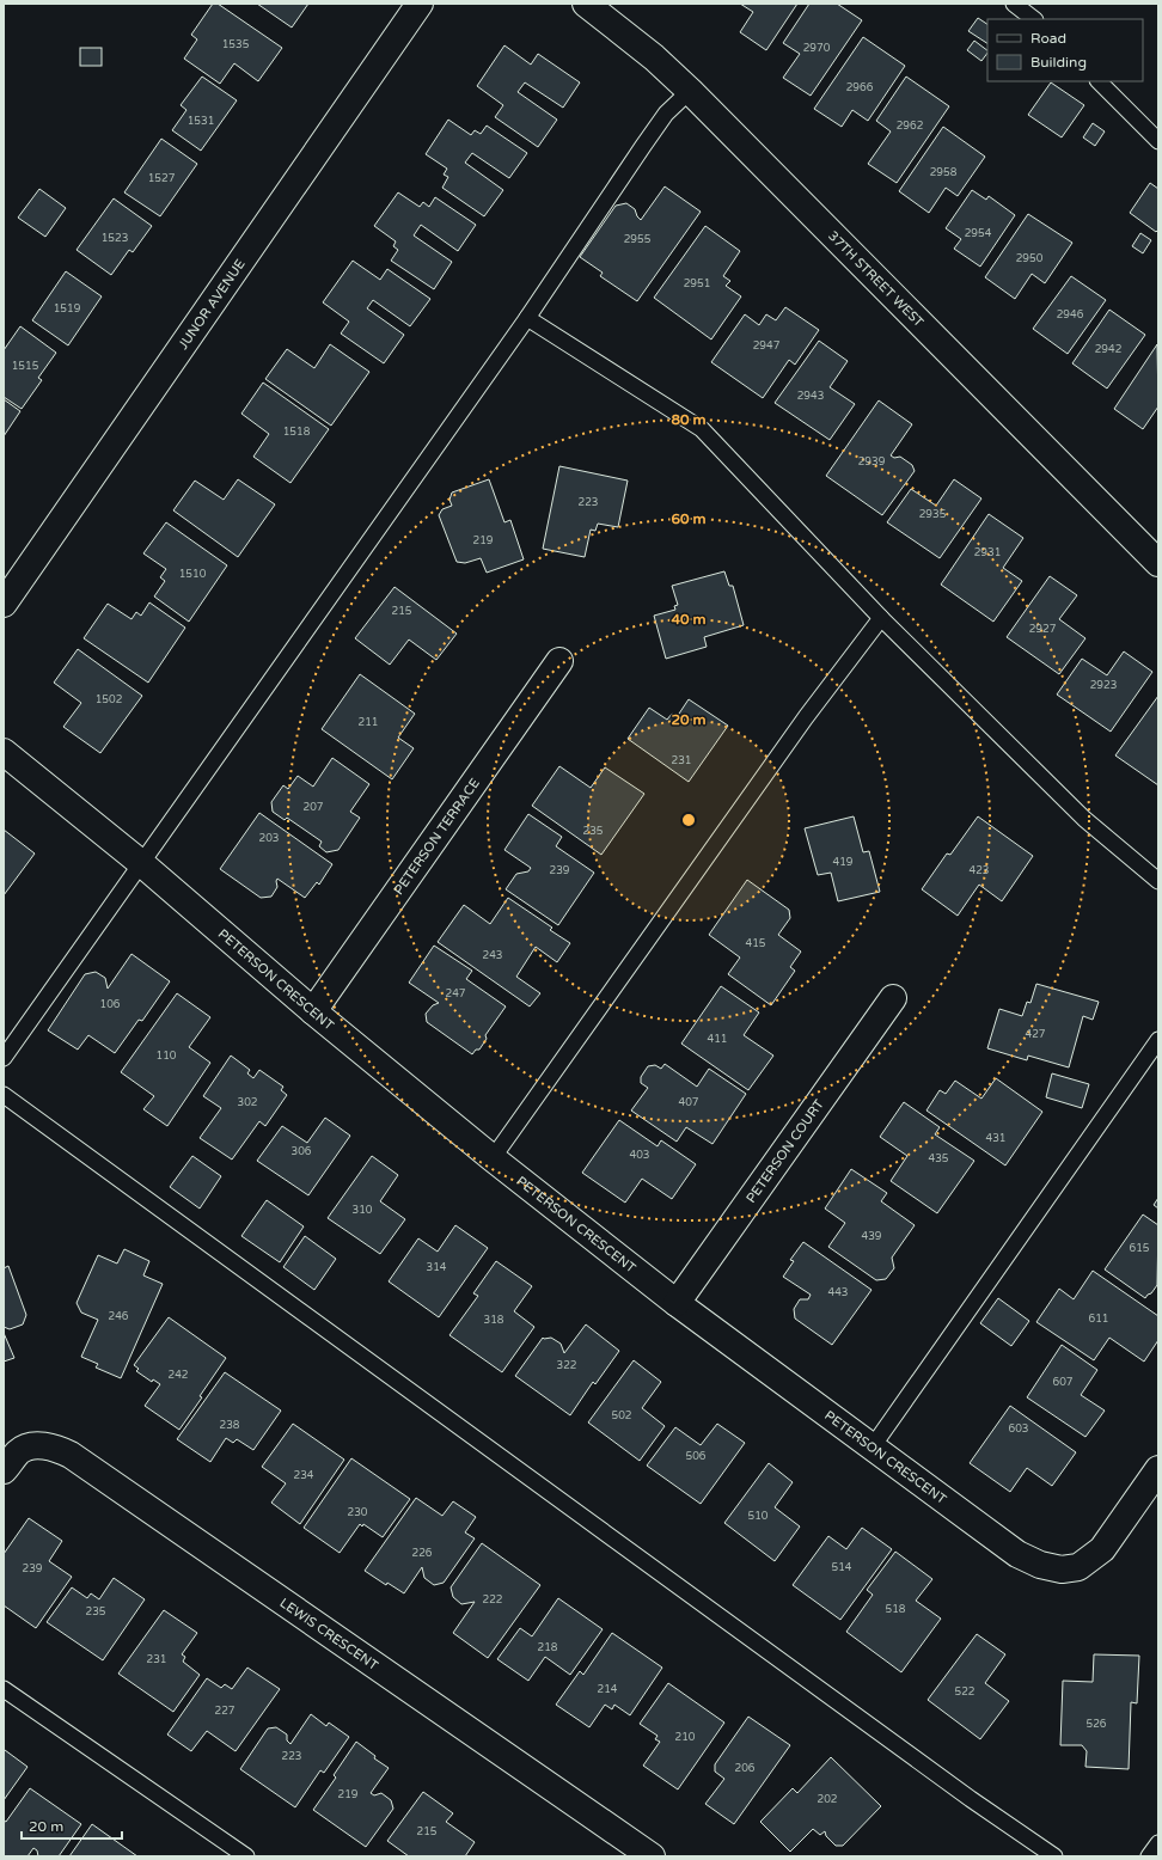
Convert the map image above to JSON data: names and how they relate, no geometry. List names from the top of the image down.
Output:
{
  "streets": {
    "street": [
      "37TH STREET WEST",
      "JUNOR AVENUE",
      "PETERSON TERRACE",
      "PETERSON CRESCENT",
      "PETERSON COURT",
      "LEWIS CRESCENT"
    ]
  },
  "crossings": [
    ["PETERSON TERRACE", "PETERSON CRESCENT"],
    ["PETERSON CRESCENT", "PETERSON COURT"]
  ],
  "house_numbers": [
    "1535",
    "2970",
    "2966",
    "1531",
    "2962",
    "2958",
    "1527",
    "2954",
    "1523",
    "2955",
    "2950",
    "2951",
    "1519",
    "2946",
    "2947",
    "2942",
    "1515",
    "2943",
    "1518",
    "2939",
    "223",
    "2935",
    "219",
    "2931",
    "1510",
    "215",
    "2927",
    "2923",
    "1502",
    "211",
    "231",
    "207",
    "235",
    "203",
    "419",
    "239",
    "423",
    "415",
    "243",
    "247",
    "106",
    "427",
    "411",
    "110",
    "302",
    "407",
    "431",
    "306",
    "403",
    "435",
    "310",
    "439",
    "615",
    "314",
    "443",
    "246",
    "611",
    "318",
    "322",
    "242",
    "607",
    "502",
    "238",
    "603",
    "506",
    "234",
    "230",
    "510",
    "226",
    "514",
    "239",
    "222",
    "518",
    "235",
    "218",
    "231",
    "214",
    "522",
    "227",
    "526",
    "210",
    "223",
    "206",
    "219",
    "202",
    "215"
  ],
  "legend": ["Road", "Building"],
  "scale_bar": "20 m",
  "rings": [
    "80 m",
    "60 m",
    "40 m",
    "20 m"
  ]
}
